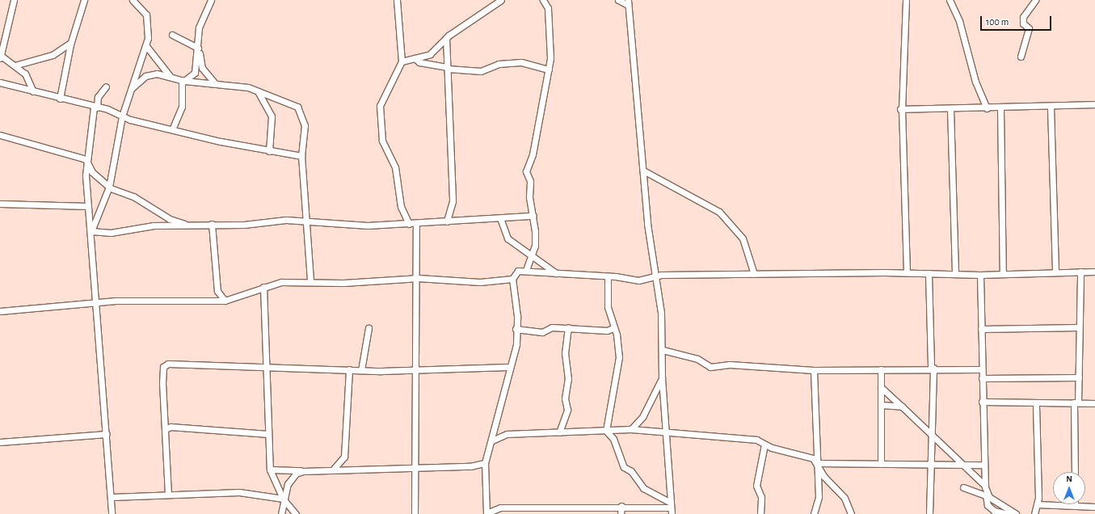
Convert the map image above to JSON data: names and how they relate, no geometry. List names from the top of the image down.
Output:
{
  "scale_bar": "100 m",
  "north": "top"
}
